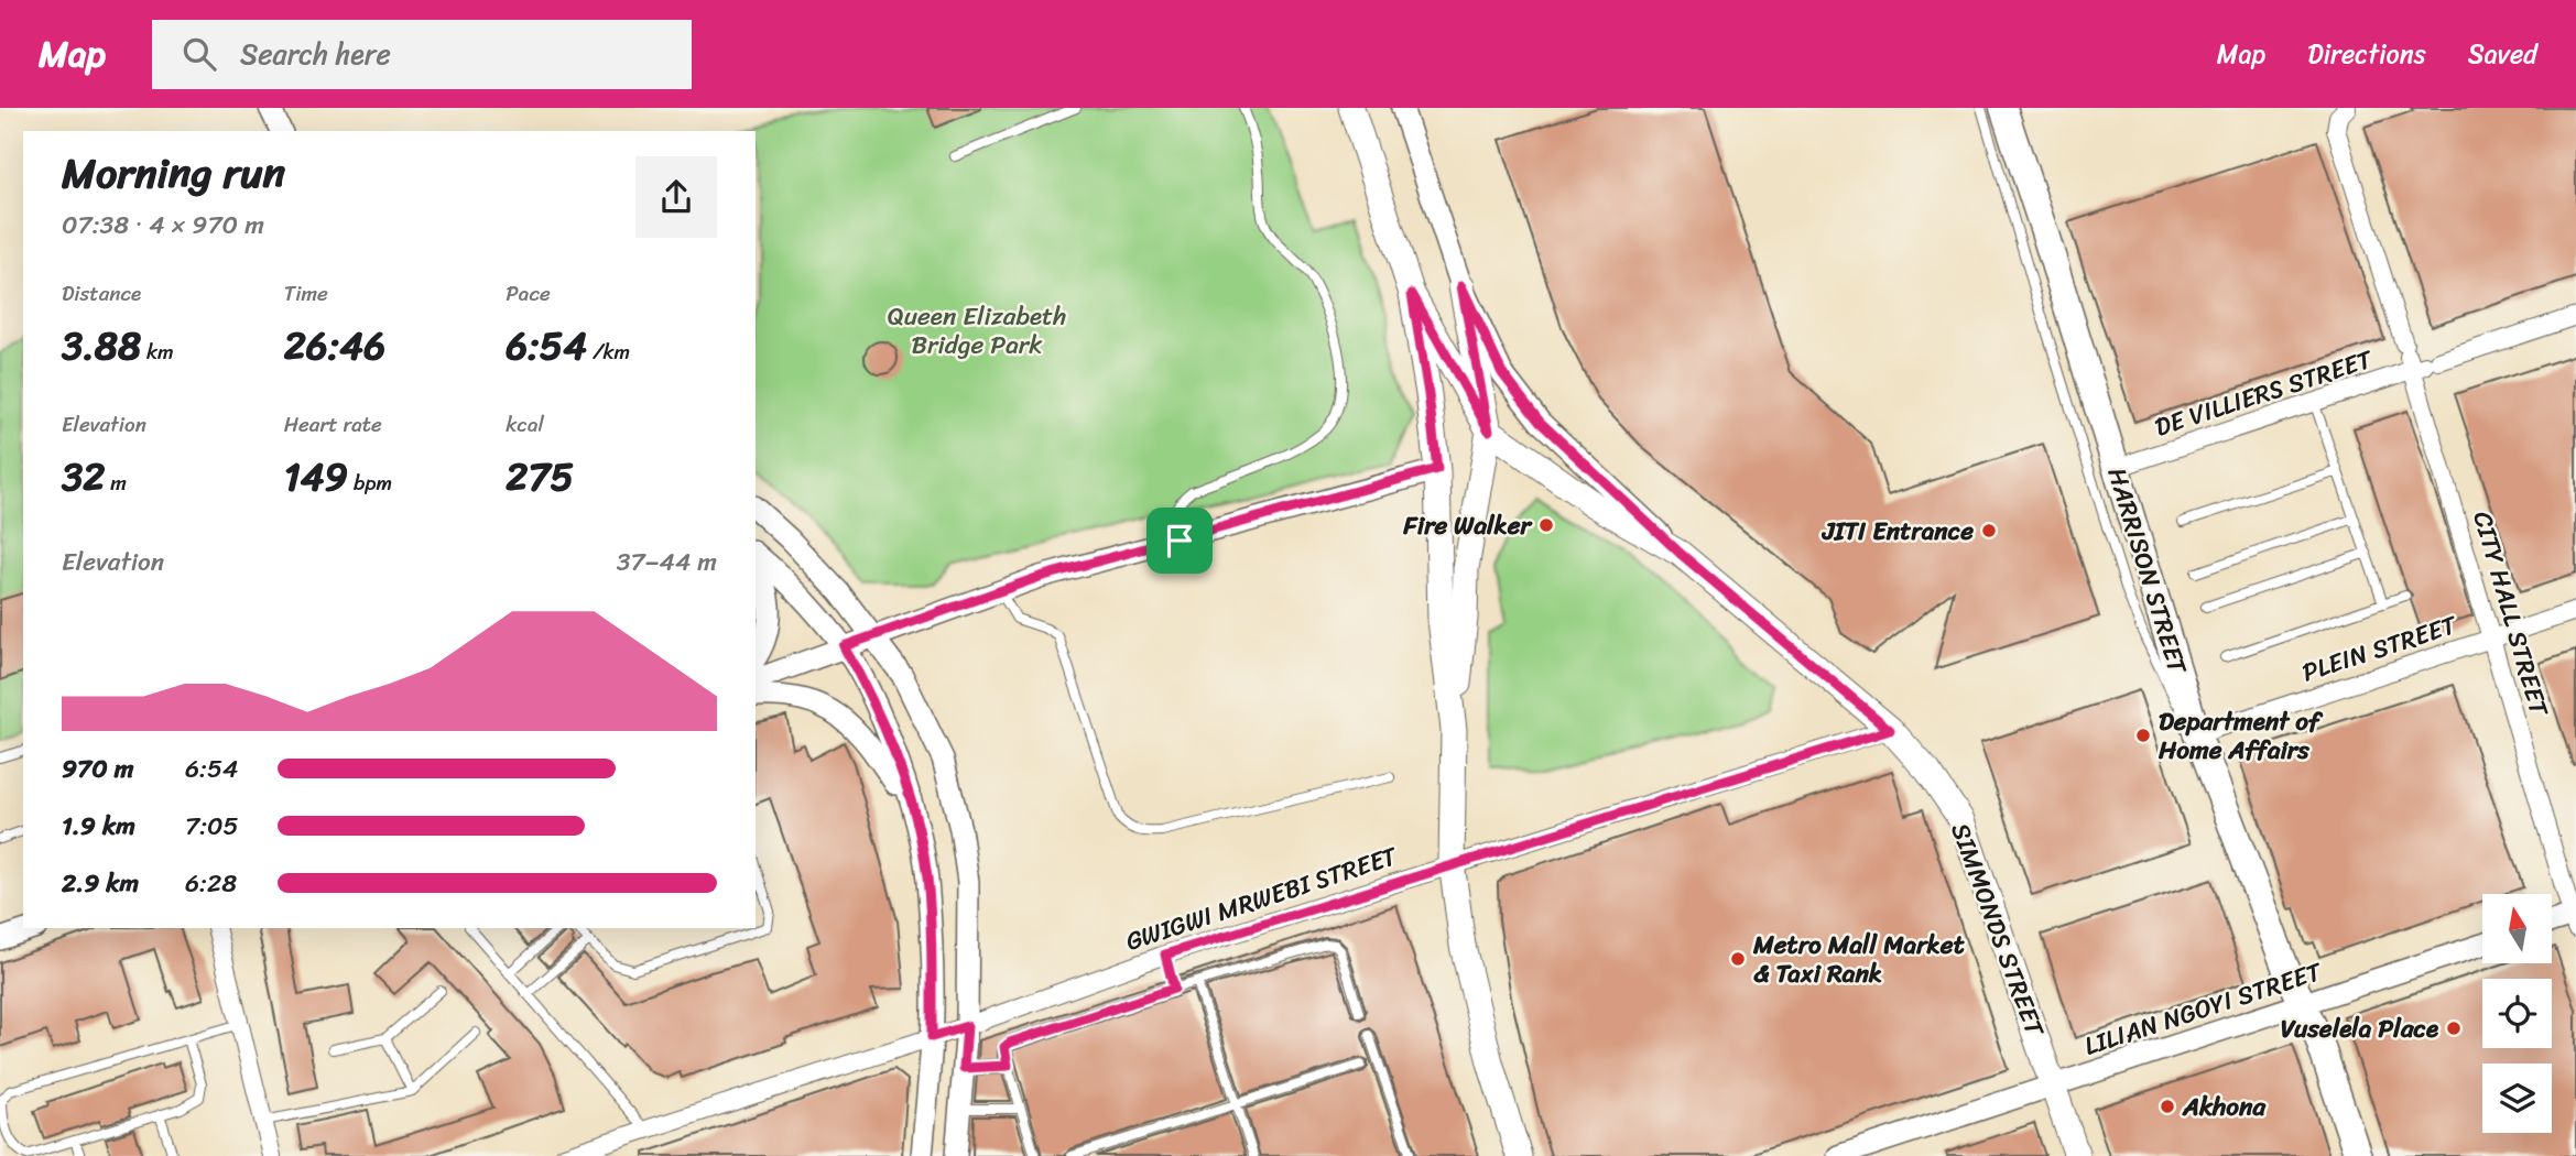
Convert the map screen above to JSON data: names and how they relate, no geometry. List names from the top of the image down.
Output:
{
  "streets": {
    "main road": ["HARRISON STREET", "SIMMONDS STREET"],
    "street": [
      "DE VILLIERS STREET",
      "CITY HALL STREET",
      "PLEIN STREET",
      "GWIGWI MRWEBI STREET",
      "LILIAN NGOYI STREET"
    ]
  },
  "crossings": [
    ["DE VILLIERS STREET", "HARRISON STREET"],
    ["DE VILLIERS STREET", "CITY HALL STREET"],
    ["HARRISON STREET", "PLEIN STREET"],
    ["HARRISON STREET", "LILIAN NGOYI STREET"],
    ["CITY HALL STREET", "PLEIN STREET"],
    ["GWIGWI MRWEBI STREET", "SIMMONDS STREET"],
    ["SIMMONDS STREET", "LILIAN NGOYI STREET"]
  ],
  "parks": ["Queen Elizabeth Bridge Park"],
  "places": [
    "Fire Walker",
    "JITI Entrance",
    "Department of Home Affairs",
    "Metro Mall Market & Taxi Rank",
    "Vuselela Place",
    "Akhona"
  ],
  "north": "top",
  "page": {
    "header": "Map",
    "search": "Search here",
    "nav": ["Map", "Directions", "Saved"],
    "heading": ["Morning run", "07:38 · 4 × 970 m"],
    "stats": [
      ["Distance", "3.88 km"],
      ["Time", "26:46"],
      ["Pace", "6:54 /km"],
      ["Elevation", "32 m"],
      ["Heart rate", "149 bpm"],
      ["kcal", "275"]
    ],
    "chart": ["Elevation", "37–44 m"],
    "list": [
      {
        "name": "970 m",
        "note": "6:54"
      },
      {
        "name": "1.9 km",
        "note": "7:05"
      },
      {
        "name": "2.9 km",
        "note": "6:28"
      }
    ]
  }
}
